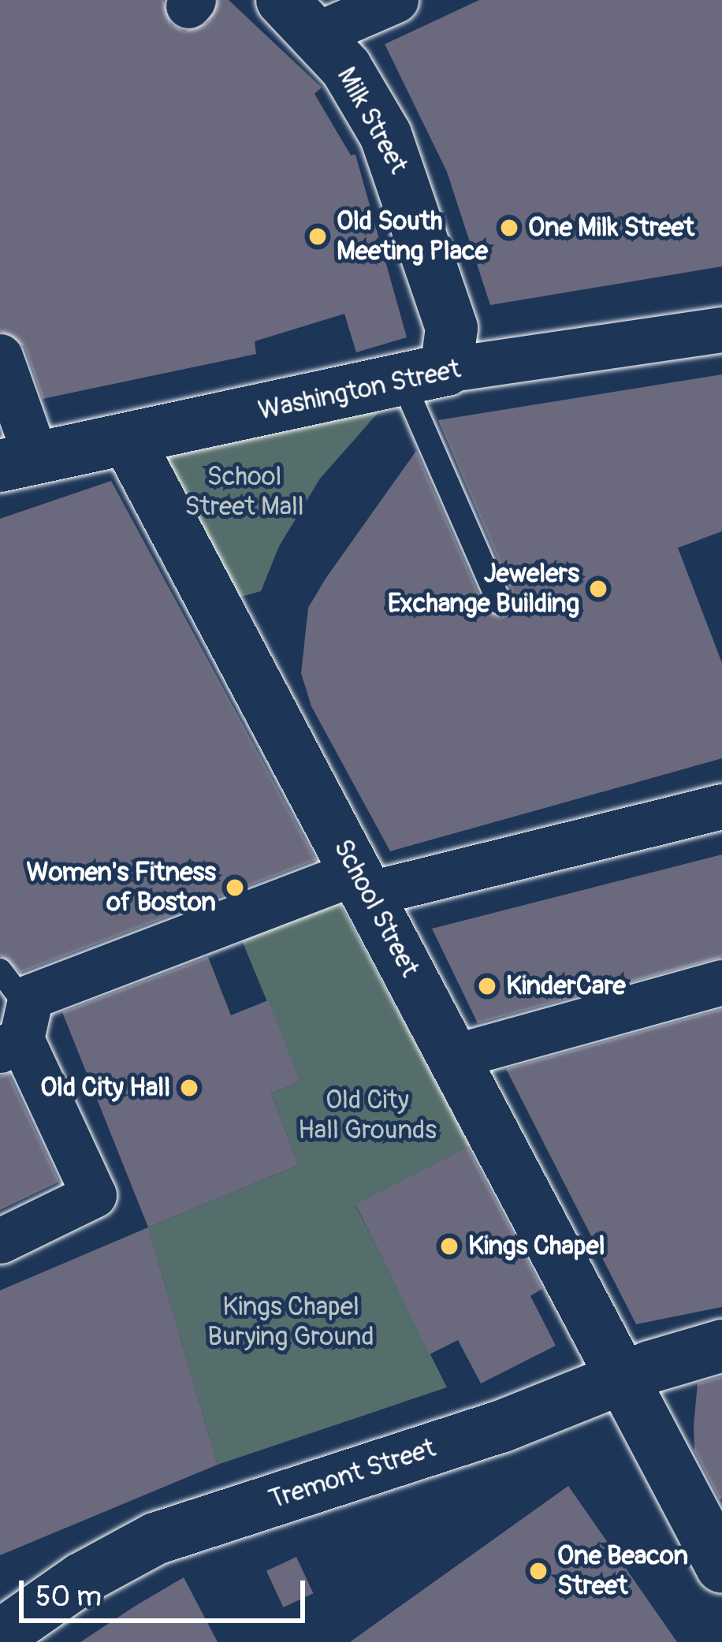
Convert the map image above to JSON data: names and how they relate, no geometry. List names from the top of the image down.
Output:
{
  "streets": {
    "main road": [
      "Milk Street",
      "Washington Street",
      "School Street",
      "Tremont Street"
    ]
  },
  "crossings": [
    ["Milk Street", "Washington Street"],
    ["Washington Street", "School Street"],
    ["School Street", "Tremont Street"]
  ],
  "parks": ["School Street Mall", "Old City Hall Grounds", "Kings Chapel Burying Ground"],
  "places": [
    "One Milk Street",
    "Old South Meeting Place",
    "Jewelers Exchange Building",
    "Women's Fitness of Boston",
    "KinderCare",
    "Old City Hall",
    "Kings Chapel",
    "One Beacon Street"
  ],
  "scale_bar": "50 m"
}
